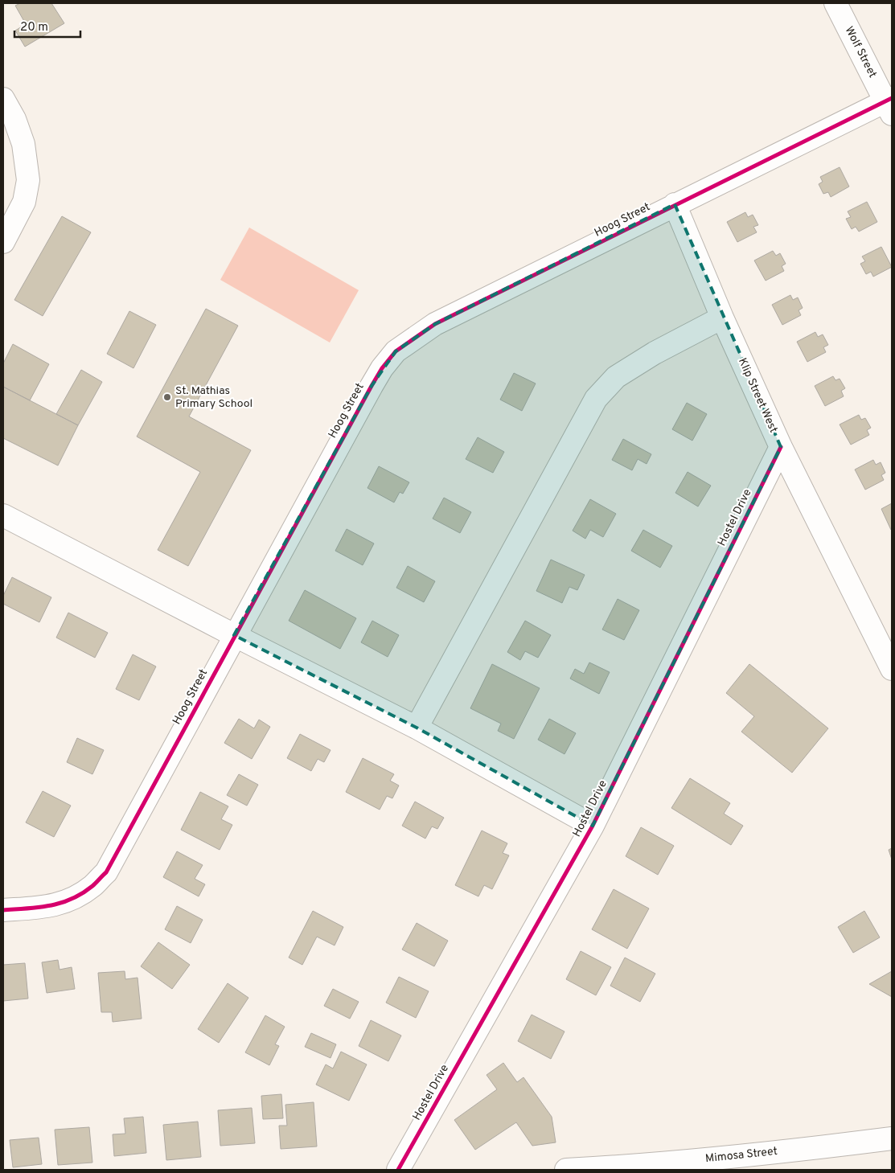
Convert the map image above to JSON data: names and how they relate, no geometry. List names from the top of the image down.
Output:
{
  "streets": {
    "street": [
      "Wolf Street",
      "Hoog Street",
      "Klip Street West",
      "Hostel Drive",
      "Mimosa Street"
    ]
  },
  "crossings": [
    ["Wolf Street", "Hoog Street"],
    ["Hoog Street", "Klip Street West"],
    ["Klip Street West", "Hostel Drive"]
  ],
  "places": ["St. Mathias Primary School"],
  "scale_bar": "20 m"
}
